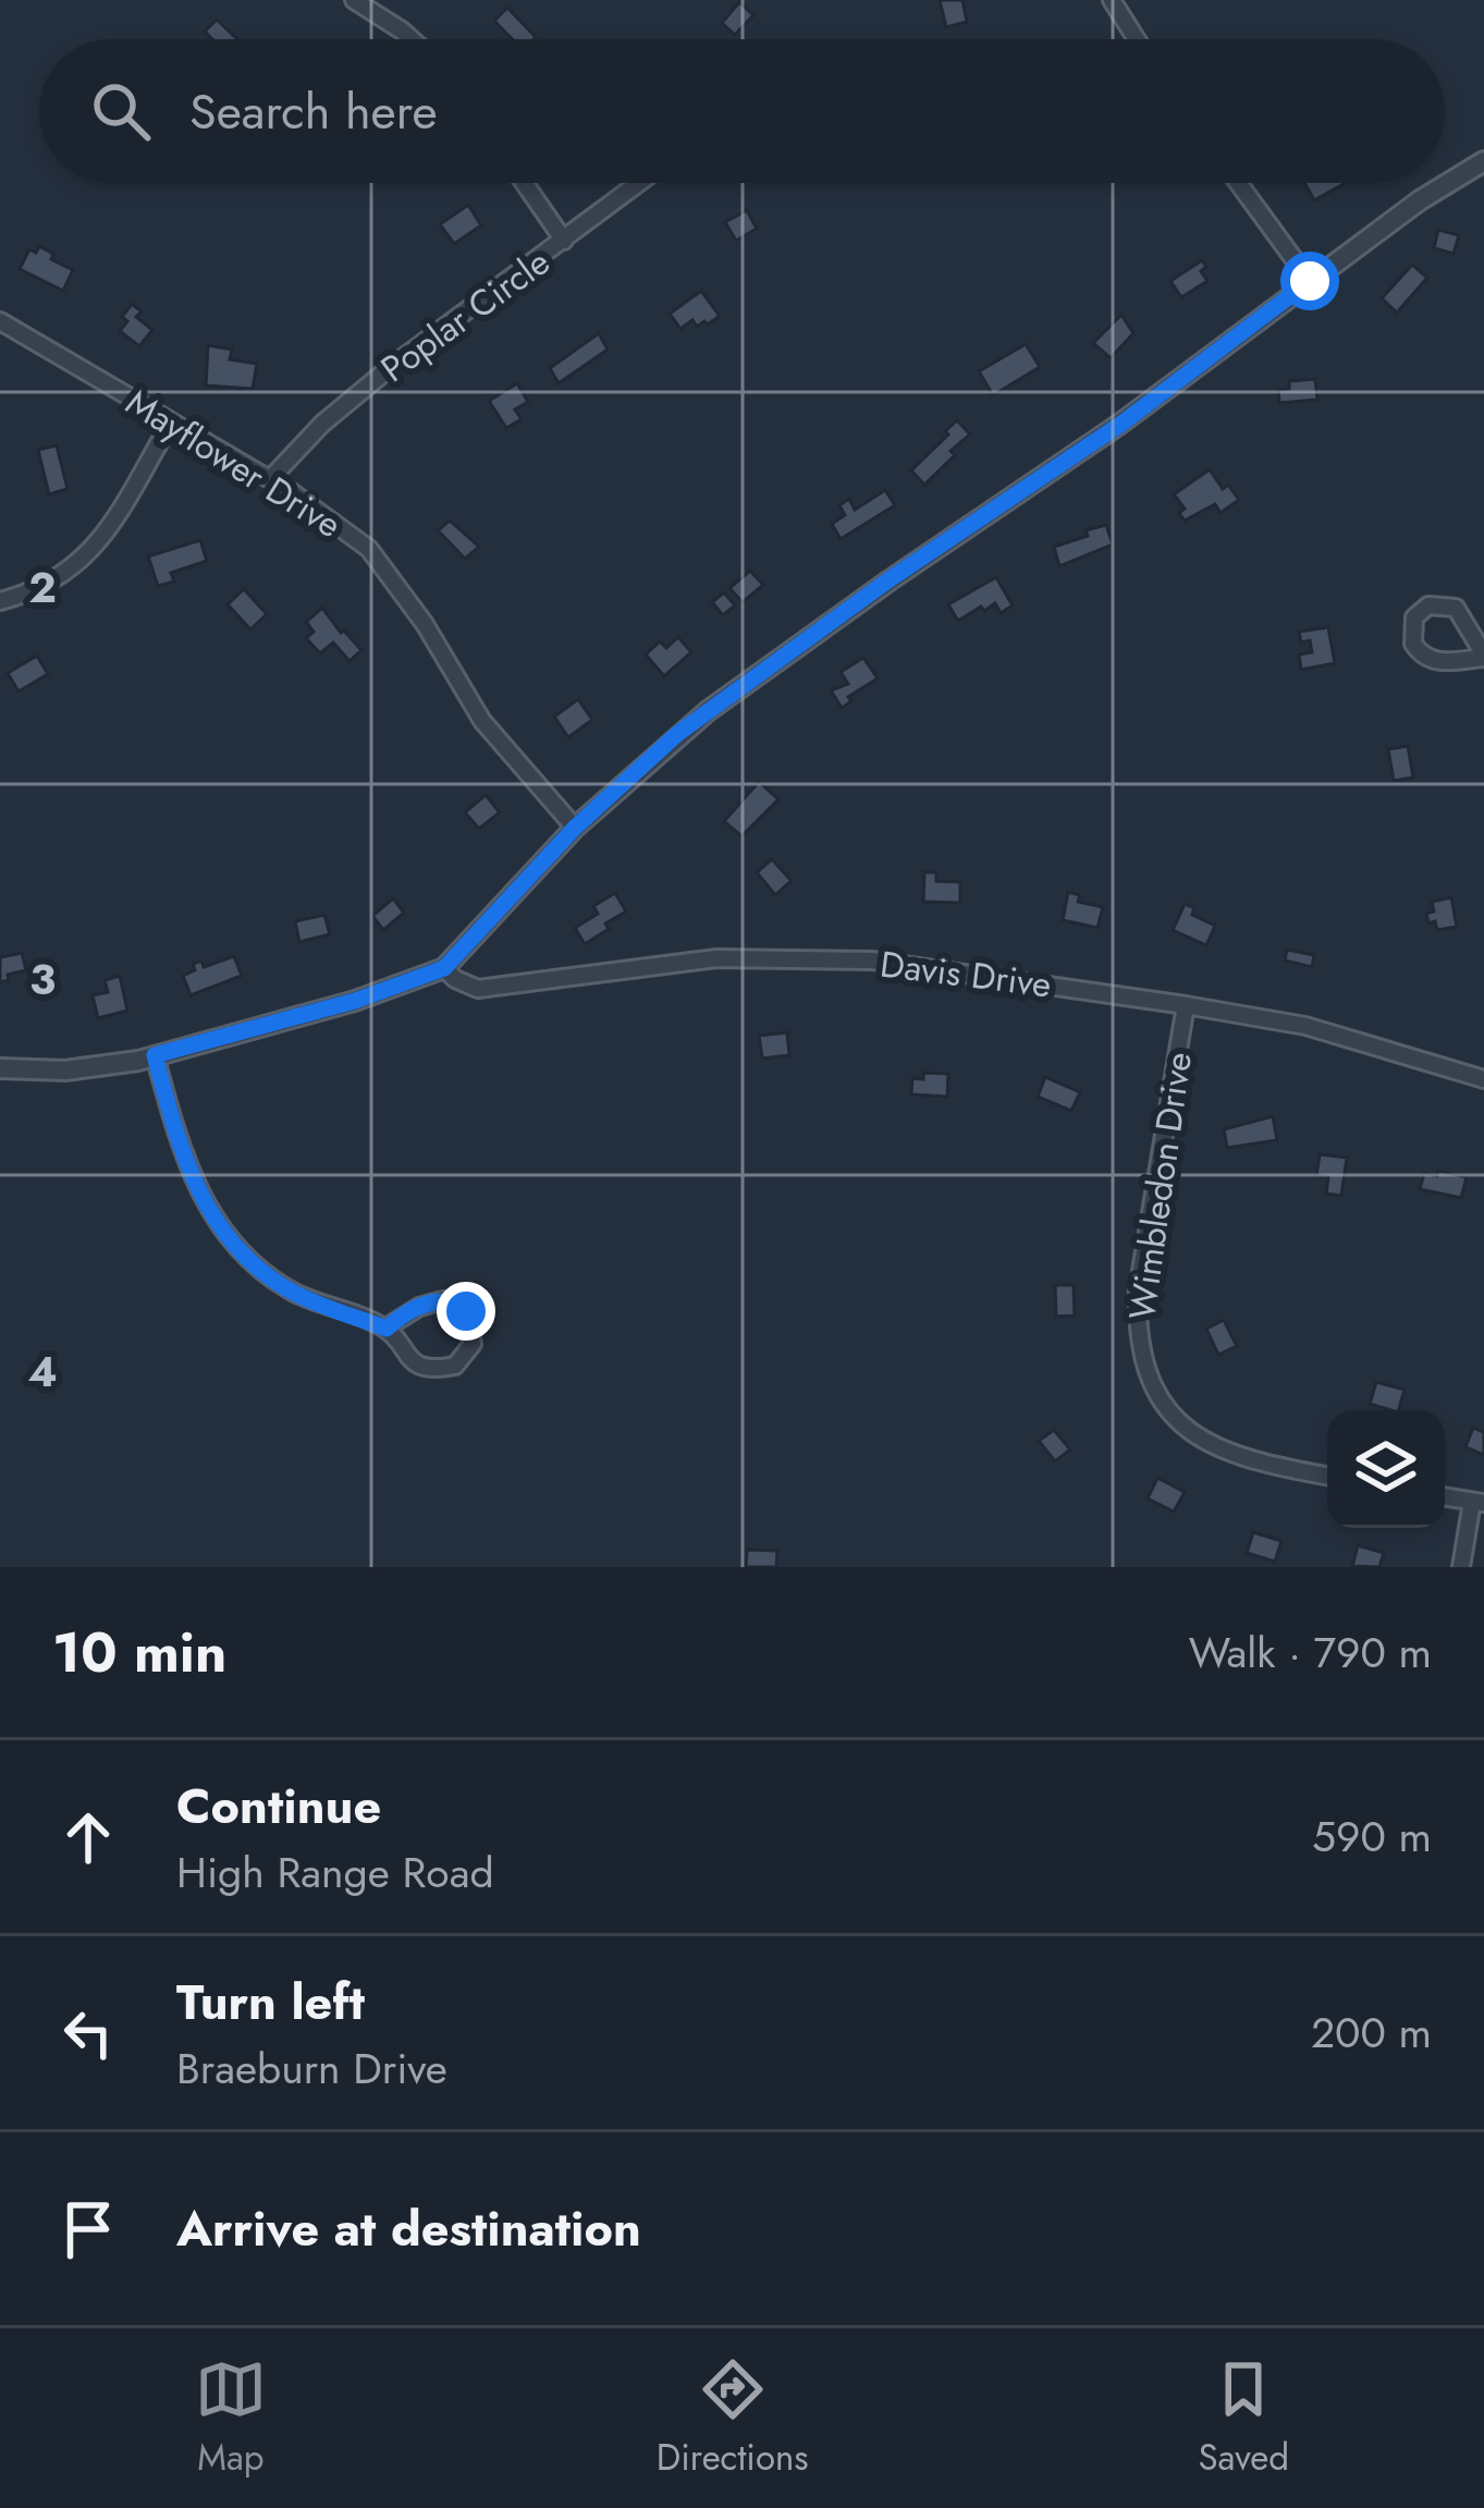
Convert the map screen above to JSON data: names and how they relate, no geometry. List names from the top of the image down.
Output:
{
  "streets": {
    "street": [
      "Poplar Circle",
      "Mayflower Drive",
      "Davis Drive",
      "Wimbledon Drive"
    ]
  },
  "crossings": [
    ["Poplar Circle", "Mayflower Drive"],
    ["Davis Drive", "Wimbledon Drive"]
  ],
  "page": {
    "search": "Search here",
    "heading": ["10 min", "Walk · 790 m"],
    "list": [
      ["Continue", "High Range Road", "590 m"],
      ["Turn left", "Braeburn Drive", "200 m"],
      "Arrive at destination"
    ],
    "nav": ["Map", "Directions", "Saved"]
  },
  "grid": {
    "rows": ["2", "3", "4"]
  }
}
